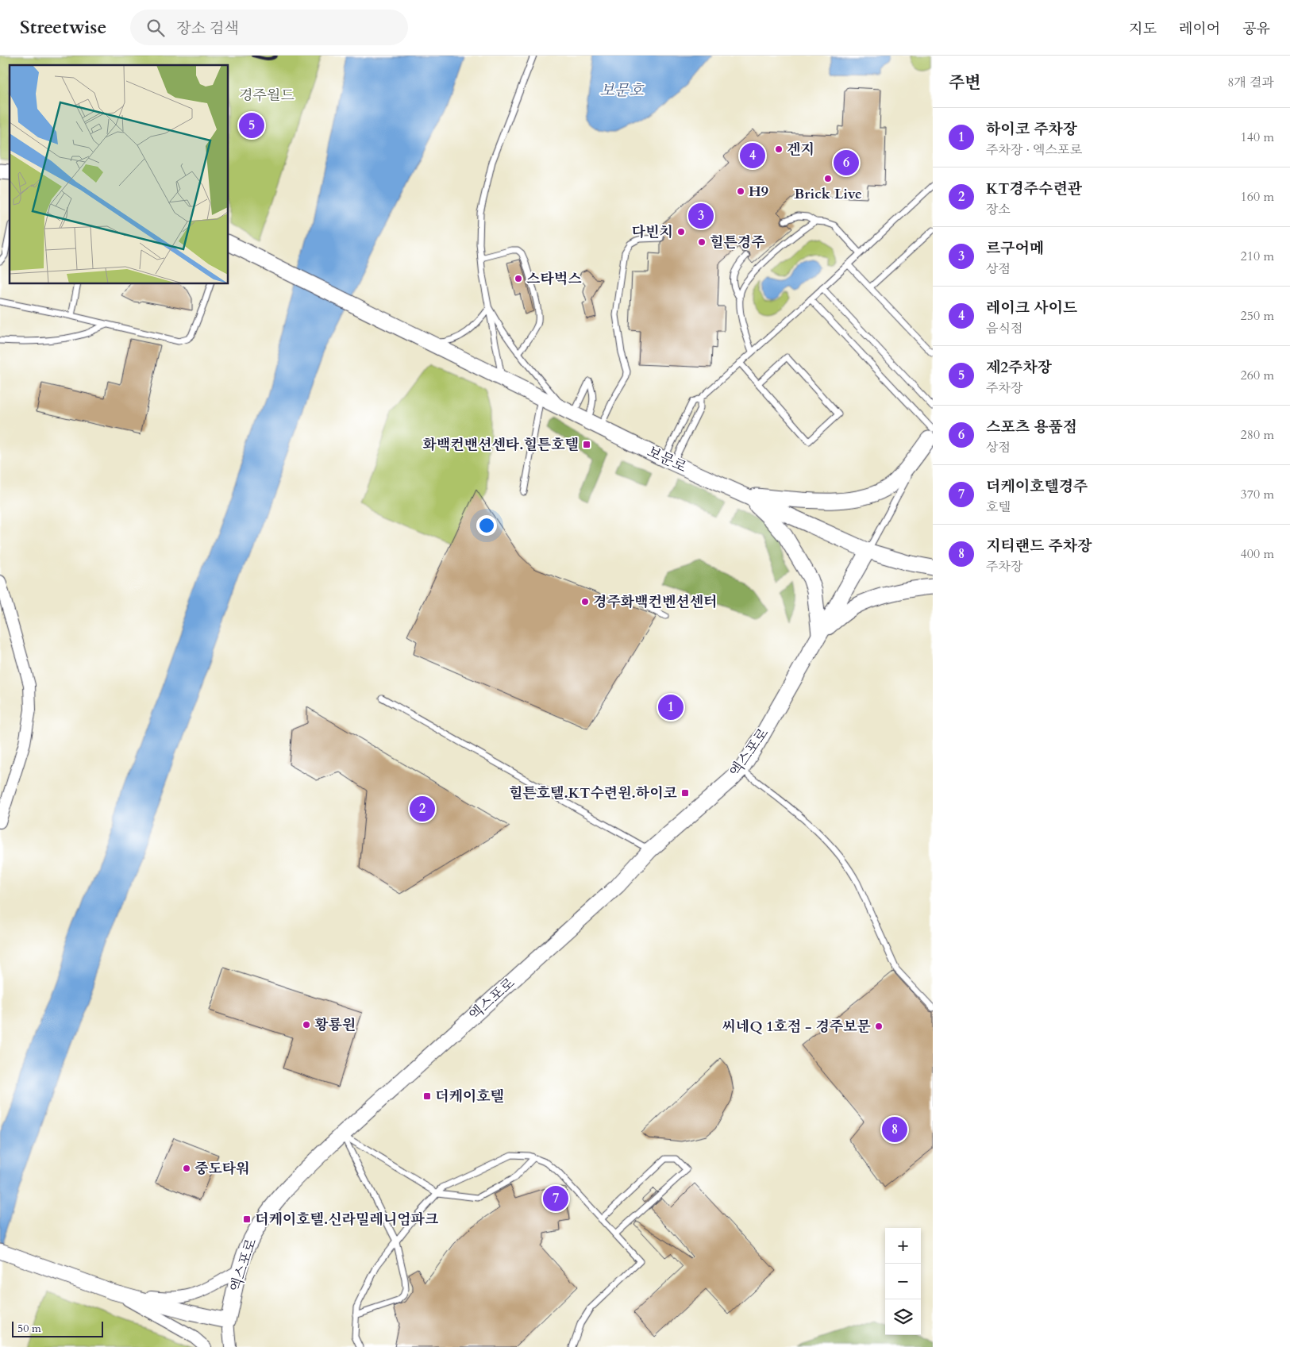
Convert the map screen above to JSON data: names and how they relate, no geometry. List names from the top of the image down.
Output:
{
  "streets": {
    "main road": ["보문로", "엑스포로"]
  },
  "crossings": [
    ["보문로", "엑스포로"]
  ],
  "water": ["보문호"],
  "parks": ["경주월드"],
  "places": {
    "other": [
      "겐지",
      "Brick Live",
      "H9",
      "다빈치",
      "힐튼경주",
      "스타벅스",
      "경주화백컨벤션센터",
      "황룡원",
      "씨네Q 1호점 - 경주보문",
      "중도타워"
    ],
    "transit": [
      "화백컨밴션센타.힐튼호텔",
      "힐튼호텔.KT수련원.하이코",
      "더케이호텔",
      "더케이호텔.신라밀레니엄파크"
    ]
  },
  "scale_bar": "50 m",
  "page": {
    "header": "Streetwise",
    "search": "장소 검색",
    "nav": ["지도", "레이어", "공유"],
    "heading": ["주변", "8개 결과"],
    "list": [
      {
        "mark": "1",
        "name": "하이코 주차장",
        "note": "주차장 · 엑스포로",
        "value": "140 m"
      },
      {
        "mark": "2",
        "name": "KT경주수련관",
        "note": "장소",
        "value": "160 m"
      },
      {
        "mark": "3",
        "name": "르구어메",
        "note": "상점",
        "value": "210 m"
      },
      {
        "mark": "4",
        "name": "레이크 사이드",
        "note": "음식점",
        "value": "250 m"
      },
      {
        "mark": "5",
        "name": "제2주차장",
        "note": "주차장",
        "value": "260 m"
      },
      {
        "mark": "6",
        "name": "스포츠 용품점",
        "note": "상점",
        "value": "280 m"
      },
      {
        "mark": "7",
        "name": "더케이호텔경주",
        "note": "호텔",
        "value": "370 m"
      },
      {
        "mark": "8",
        "name": "지티랜드 주차장",
        "note": "주차장",
        "value": "400 m"
      }
    ],
    "pins": [
      "5",
      "4",
      "6",
      "3",
      "1",
      "2",
      "8",
      "7"
    ],
    "map_buttons": ["+", "−"],
    "scale": "50 m"
  }
}
